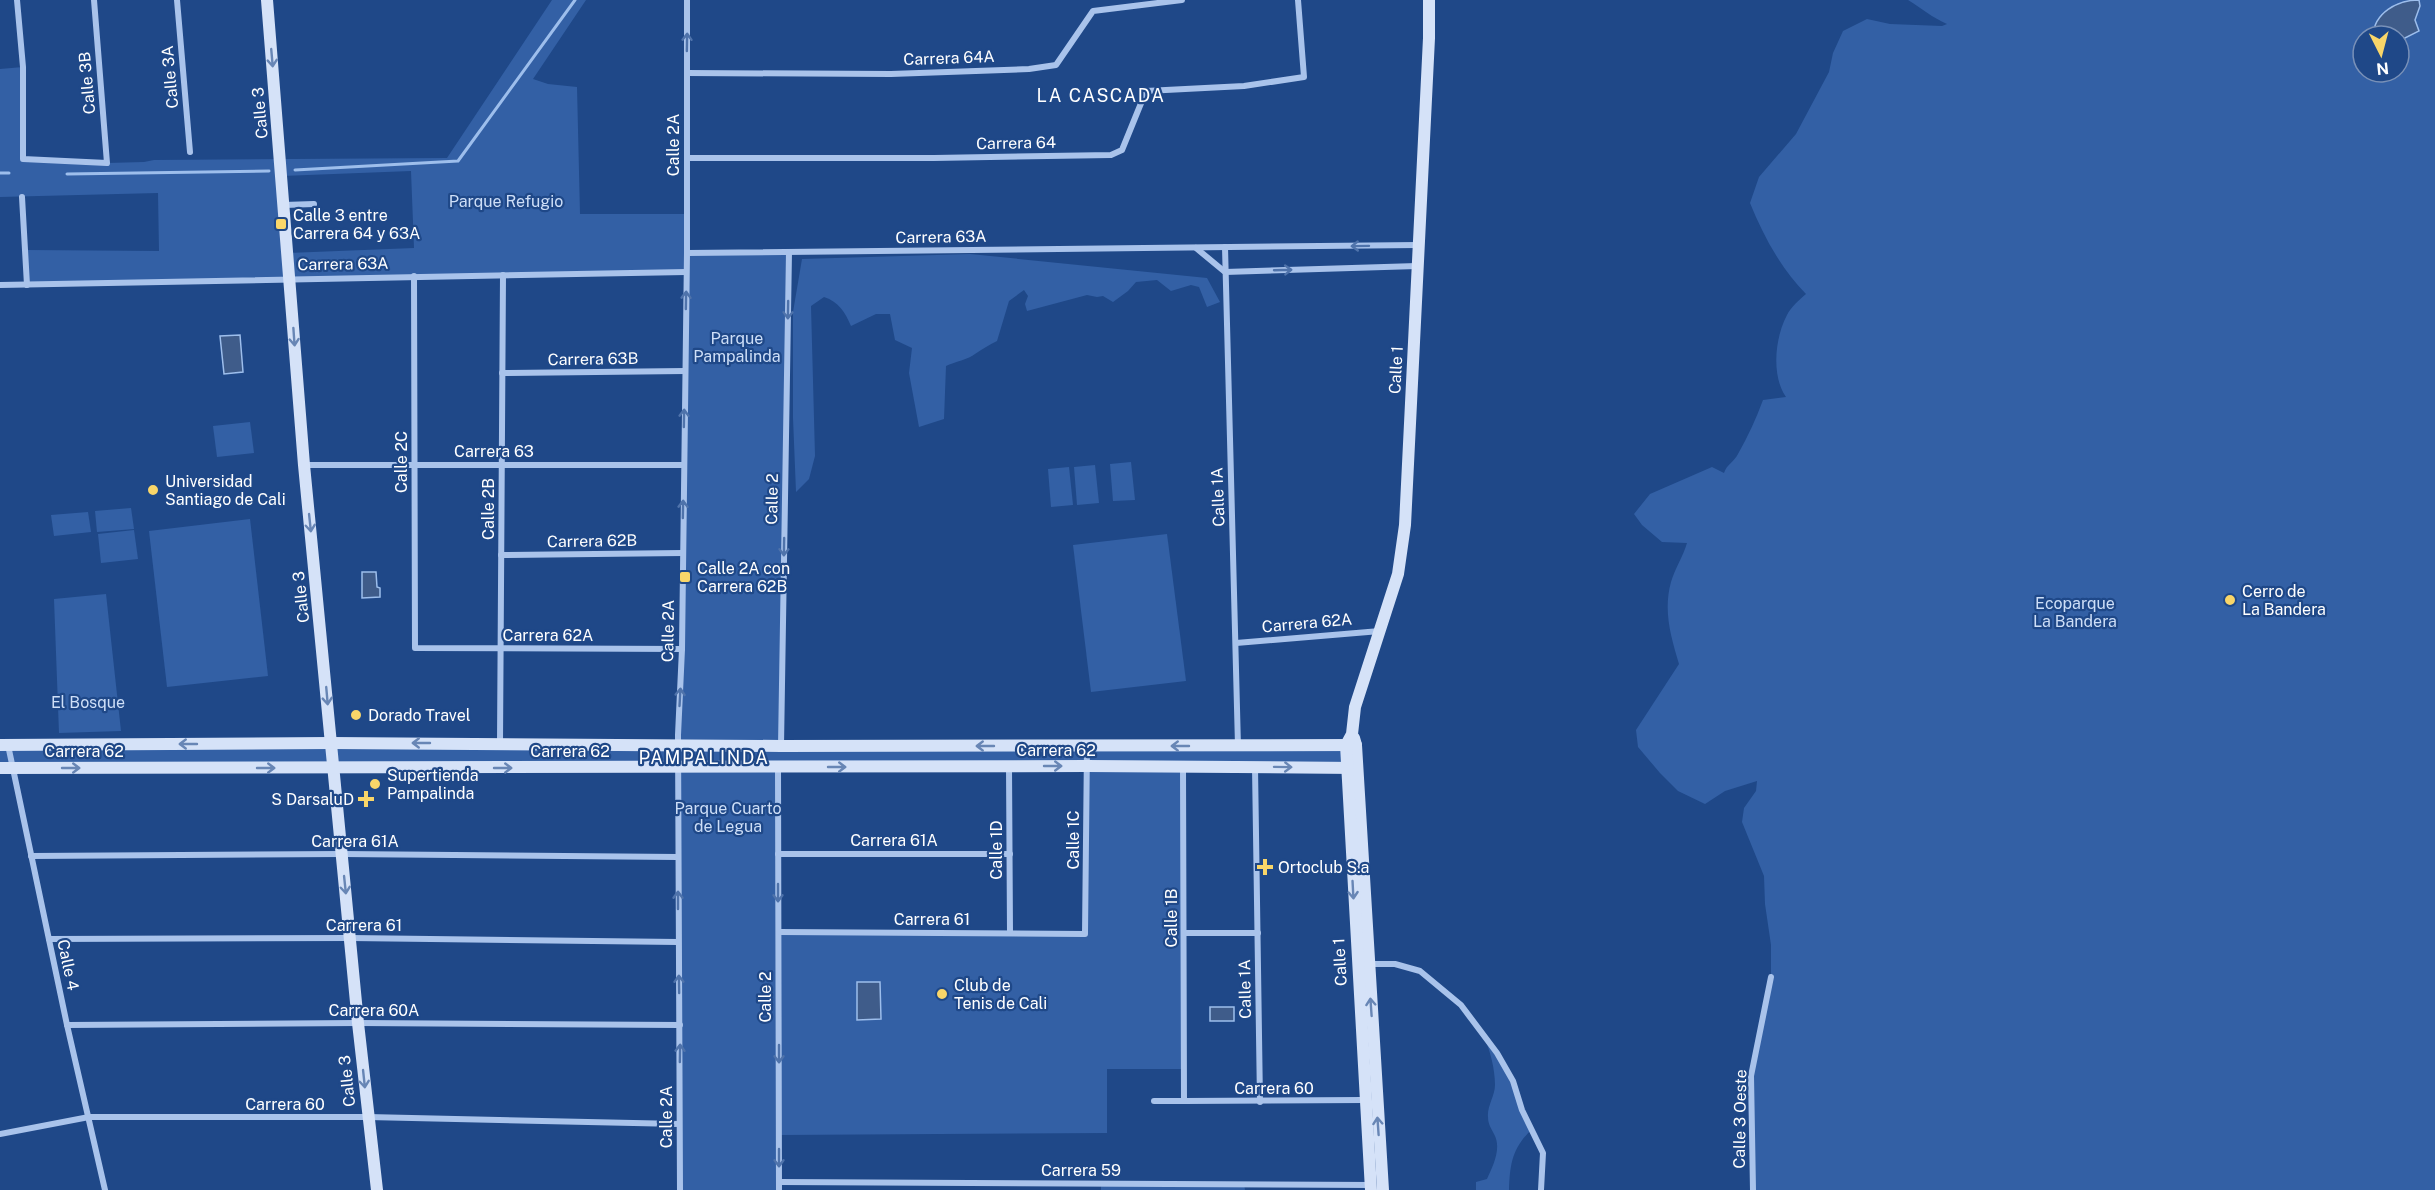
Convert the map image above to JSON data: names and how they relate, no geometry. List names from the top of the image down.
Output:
{
  "streets": {
    "street": [
      "Carrera 64A",
      "Calle 3A",
      "Calle 3B",
      "Calle 3",
      "Carrera 64",
      "Calle 2A",
      "Carrera 63A",
      "Carrera 63B",
      "Calle 1",
      "Carrera 63",
      "Calle 2C",
      "Calle 1A",
      "Calle 2",
      "Calle 2B",
      "Carrera 62B",
      "Carrera 62A",
      "Carrera 62",
      "Carrera 61A",
      "Calle 1C",
      "Calle 1D",
      "Calle 1B",
      "Carrera 61",
      "Calle 4",
      "Carrera 60A",
      "Carrera 60",
      "Calle 3 Oeste",
      "Carrera 59"
    ]
  },
  "crossings": [
    ["Carrera 64A", "Calle 2A"],
    ["Calle 3", "Carrera 63A"],
    ["Calle 3", "Carrera 63"],
    ["Calle 3", "Carrera 62"],
    ["Calle 3", "Carrera 61A"],
    ["Calle 3", "Carrera 61"],
    ["Calle 3", "Carrera 60A"],
    ["Calle 3", "Carrera 60"],
    ["Carrera 64", "Calle 2A"],
    ["Calle 2A", "Carrera 63A"],
    ["Calle 2A", "Carrera 63B"],
    ["Calle 2A", "Carrera 63"],
    ["Calle 2A", "Carrera 62B"],
    ["Calle 2A", "Carrera 62A"],
    ["Calle 2A", "Carrera 62"],
    ["Calle 2A", "Carrera 61A"],
    ["Calle 2A", "Carrera 61"],
    ["Calle 2A", "Carrera 60A"],
    ["Calle 2A", "Carrera 60"],
    ["Carrera 63A", "Calle 1"],
    ["Carrera 63A", "Calle 2C"],
    ["Carrera 63A", "Calle 1A"],
    ["Carrera 63A", "Calle 2"],
    ["Carrera 63A", "Calle 2B"],
    ["Carrera 63B", "Calle 2B"],
    ["Calle 1", "Carrera 62A"],
    ["Calle 1", "Carrera 62"],
    ["Calle 1", "Carrera 60"],
    ["Calle 1", "Carrera 59"],
    ["Carrera 63", "Calle 2C"],
    ["Carrera 63", "Calle 2B"],
    ["Calle 2C", "Carrera 62A"],
    ["Calle 1A", "Carrera 62A"],
    ["Calle 1A", "Carrera 62"],
    ["Calle 1A", "Carrera 60"],
    ["Calle 2", "Carrera 62"],
    ["Calle 2", "Carrera 61A"],
    ["Calle 2", "Carrera 61"],
    ["Calle 2", "Carrera 59"],
    ["Calle 2B", "Carrera 62B"],
    ["Calle 2B", "Carrera 62A"],
    ["Calle 2B", "Carrera 62"],
    ["Carrera 62", "Calle 1C"],
    ["Carrera 62", "Calle 1D"],
    ["Carrera 62", "Calle 1B"],
    ["Carrera 62", "Calle 4"],
    ["Carrera 61A", "Calle 1D"],
    ["Carrera 61A", "Calle 4"],
    ["Calle 1C", "Carrera 61"],
    ["Calle 1D", "Carrera 61"],
    ["Calle 1B", "Carrera 60"],
    ["Carrera 61", "Calle 4"],
    ["Calle 4", "Carrera 60A"],
    ["Calle 4", "Carrera 60"]
  ],
  "one_way": ["Calle 3", "Calle 2A", "Calle 2"],
  "districts": ["LA CASCADA", "PAMPALINDA"],
  "parks": [
    "Parque Refugio",
    "Parque Pampalinda",
    "Ecoparque La Bandera",
    "El Bosque",
    "Parque Cuarto de Legua"
  ],
  "places": {
    "transit": ["Calle 3 entre Carrera 64 y 63A", "Calle 2A con Carrera 62B"],
    "other": [
      "Universidad Santiago de Cali",
      "Cerro de La Bandera",
      "Dorado Travel",
      "Supertienda Pampalinda",
      "Club de Tenis de Cali"
    ],
    "health": ["S DarsaluD", "Ortoclub S.a"]
  },
  "north": "bottom"
}
